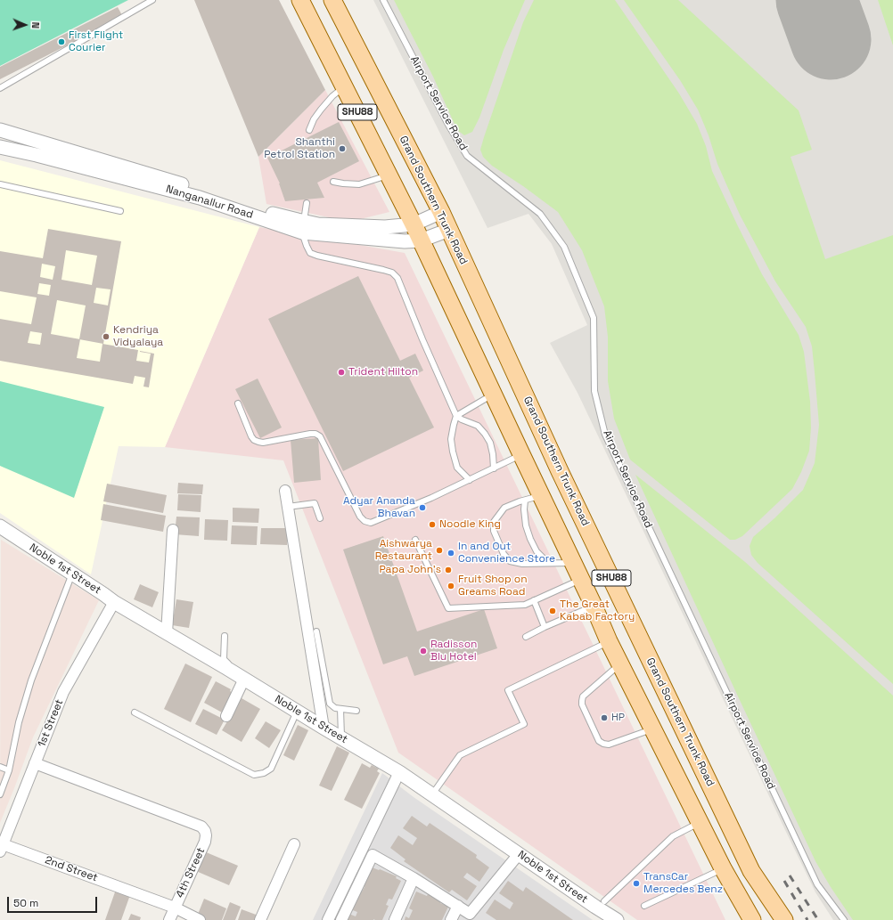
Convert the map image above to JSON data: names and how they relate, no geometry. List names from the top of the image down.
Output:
{
  "streets": {
    "main road": ["SHU88", "Grand Southern Trunk Road"],
    "street": [
      "Nanganallur Road",
      "Noble 1st Street",
      "1st Street",
      "2nd Street",
      "4th Street"
    ],
    "lane": ["Airport Service Road"]
  },
  "crossings": [
    ["SHU88", "Nanganallur Road"],
    ["Grand Southern Trunk Road", "Nanganallur Road"],
    ["Noble 1st Street", "1st Street"],
    ["1st Street", "2nd Street"],
    ["1st Street", "4th Street"],
    ["2nd Street", "4th Street"]
  ],
  "places": [
    "First Flight Courier",
    "Shanthi Petrol Station",
    "Kendriya Vidyalaya",
    "Trident Hilton",
    "Adyar Ananda Bhavan",
    "Noodle King",
    "Aishwarya Restaurant",
    "In and Out Convenience Store",
    "Papa John's",
    "Fruit Shop on Greams Road",
    "The Great Kabab Factory",
    "Radisson Blu Hotel",
    "HP",
    "TransCar Mercedes Benz"
  ],
  "scale_bar": "50 m",
  "north": "right"
}
